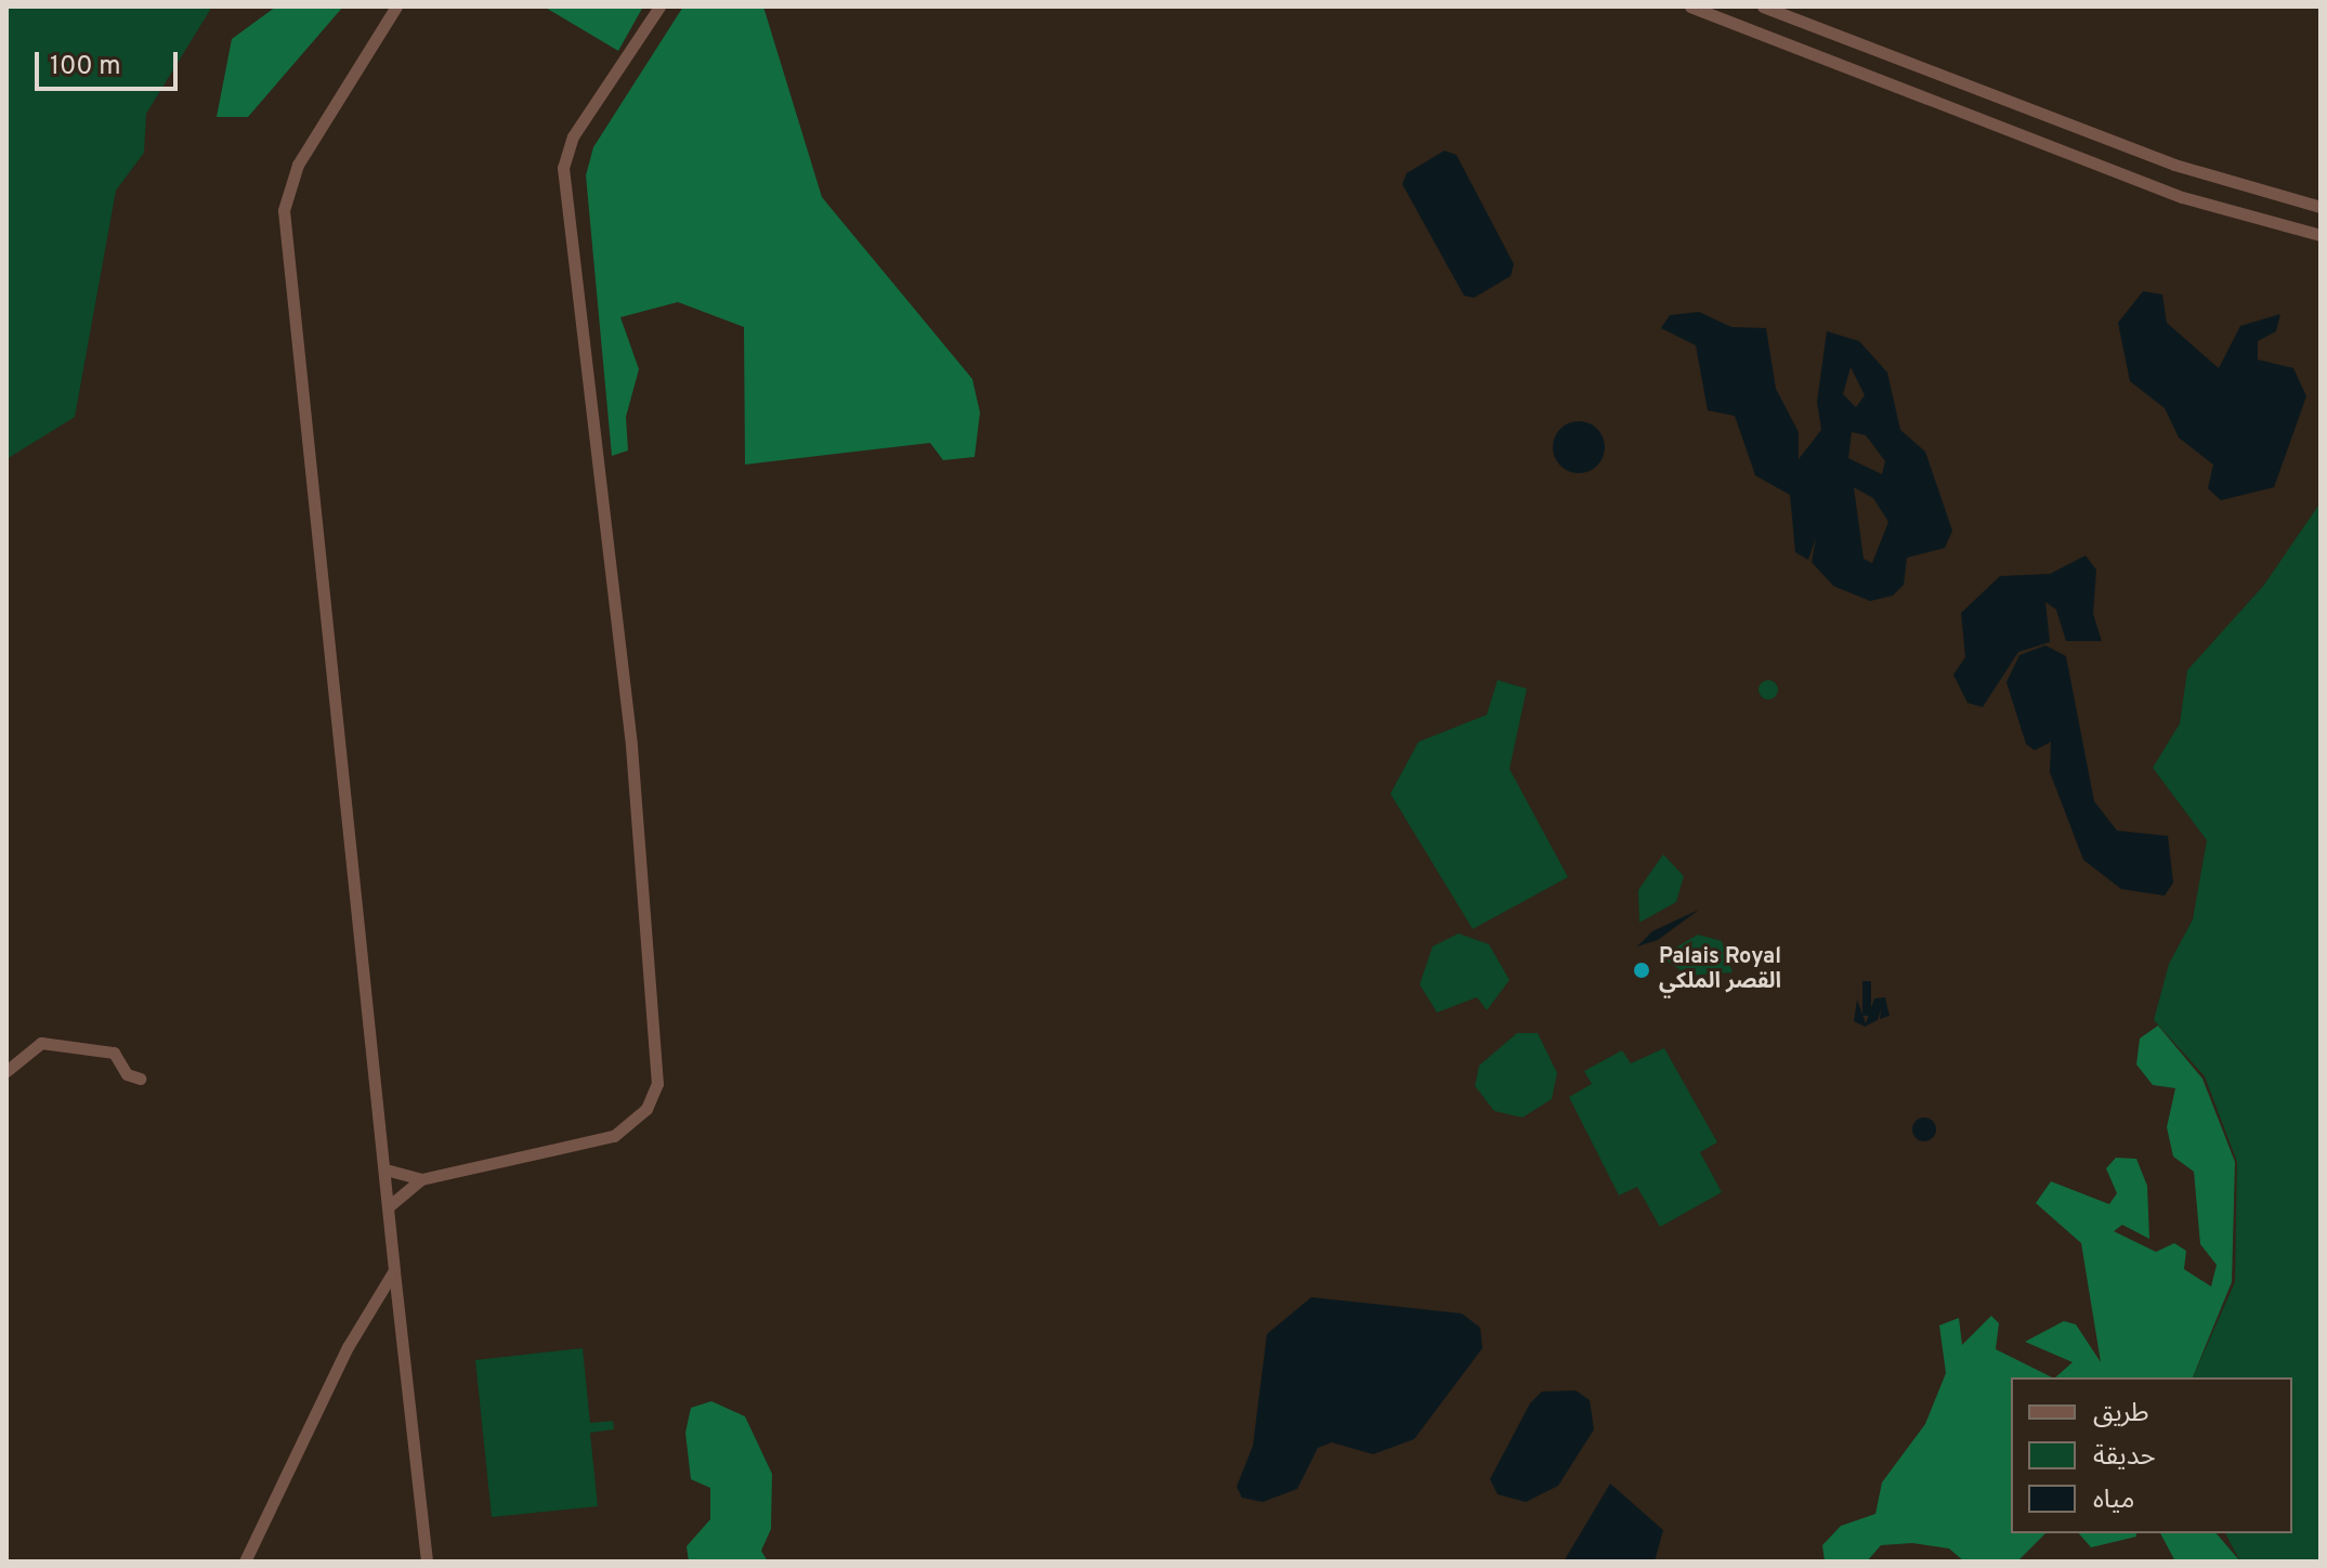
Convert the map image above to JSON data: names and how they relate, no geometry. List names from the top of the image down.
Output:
{
  "places": ["Palais Royal القصر الملكي"],
  "legend": ["طريق", "حديقة", "مياه"],
  "scale_bar": "100 m"
}
